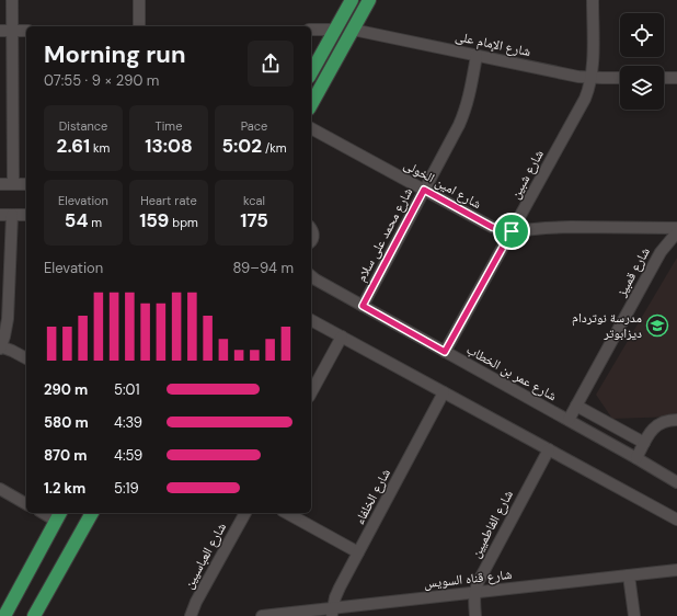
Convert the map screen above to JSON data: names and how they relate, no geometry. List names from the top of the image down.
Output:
{
  "streets": {
    "street": [
      "شارع الإمام على",
      "شارع شبين",
      "شارع امين الخولى",
      "شارع محمد على سلام",
      "شارع قمبيز",
      "شارع عمر بن الخطاب",
      "شارع الخلفاء",
      "شارع الفاطميين",
      "شارع العباسيين",
      "شارع قناه السويس"
    ]
  },
  "crossings": [
    ["شارع الإمام على", "شارع شبين"],
    ["شارع الإمام على", "شارع محمد على سلام"],
    ["شارع شبين", "شارع امين الخولى"],
    ["شارع شبين", "شارع عمر بن الخطاب"],
    ["شارع امين الخولى", "شارع محمد على سلام"],
    ["شارع محمد على سلام", "شارع عمر بن الخطاب"],
    ["شارع قمبيز", "شارع عمر بن الخطاب"],
    ["شارع الخلفاء", "شارع قناه السويس"],
    ["شارع الفاطميين", "شارع قناه السويس"]
  ],
  "places": {
    "school or university": ["مدرسة نوتردام ديزابوتر"]
  },
  "page": {
    "heading": ["Morning run", "07:55 · 9 × 290 m"],
    "stats": [
      ["Distance", "2.61 km"],
      ["Time", "13:08"],
      ["Pace", "5:02 /km"],
      ["Elevation", "54 m"],
      ["Heart rate", "159 bpm"],
      ["kcal", "175"]
    ],
    "chart": ["Elevation", "89–94 m"],
    "list": [
      {
        "name": "290 m",
        "note": "5:01"
      },
      {
        "name": "580 m",
        "note": "4:39"
      },
      {
        "name": "870 m",
        "note": "4:59"
      },
      {
        "name": "1.2 km",
        "note": "5:19"
      }
    ]
  }
}
